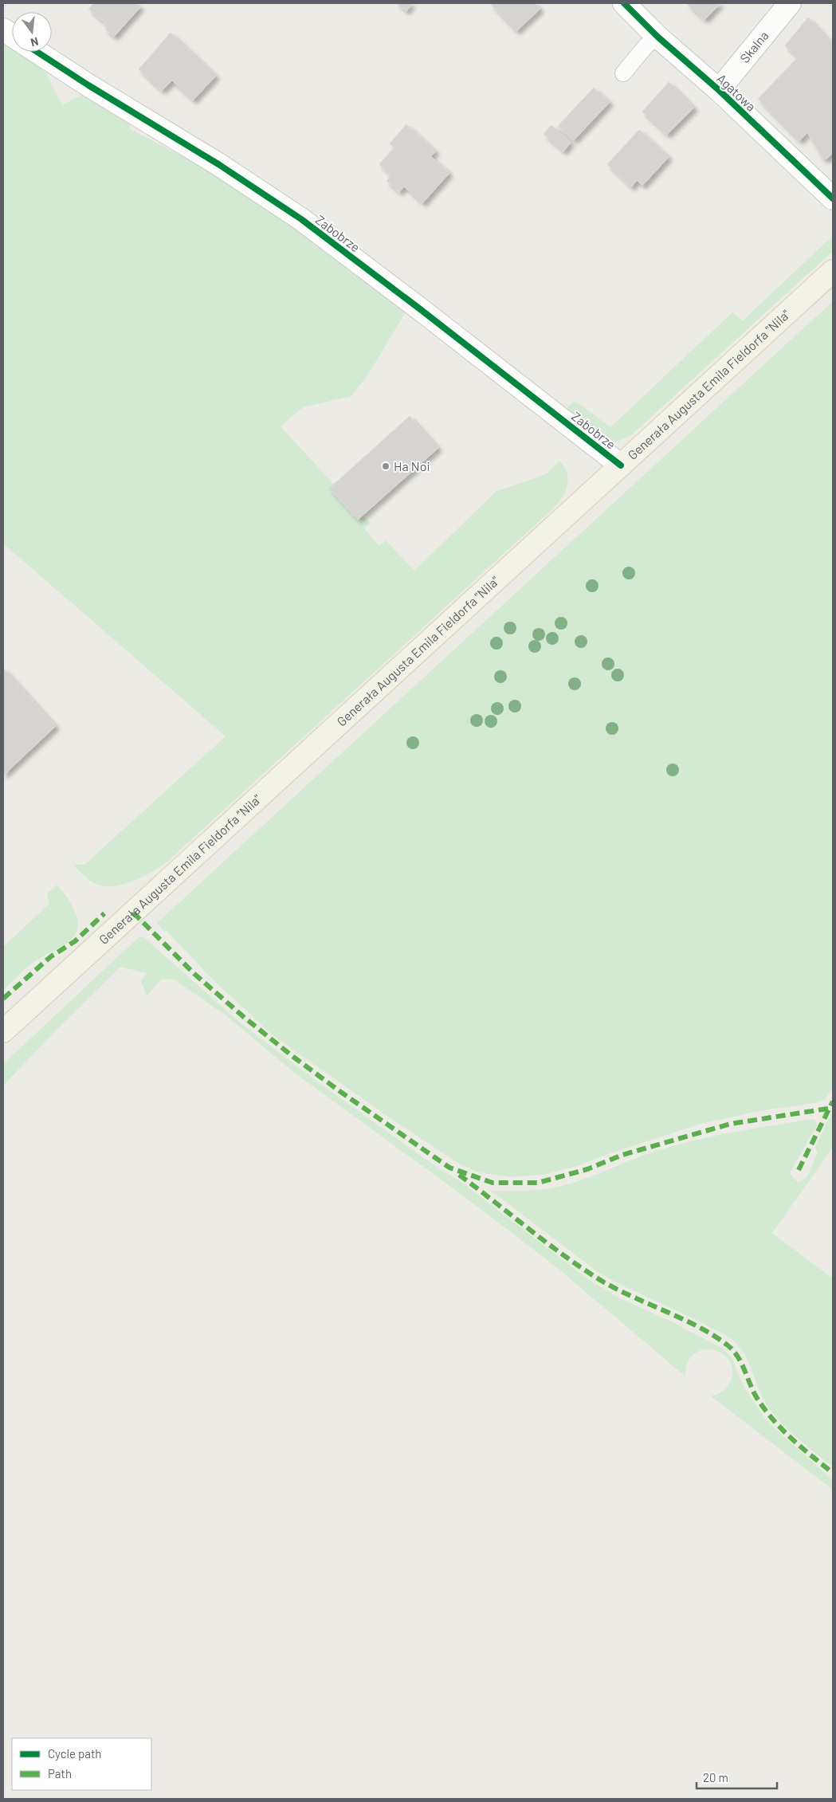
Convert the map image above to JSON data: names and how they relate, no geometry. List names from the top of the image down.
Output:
{
  "streets": {
    "main road": ["Generała Augusta Emila Fieldorfa \"Nila\""],
    "street": ["Skalna", "Agatowa", "Zabobrze"]
  },
  "crossings": [
    ["Skalna", "Agatowa"],
    ["Zabobrze", "Generała Augusta Emila Fieldorfa \"Nila\""]
  ],
  "places": ["Ha Noi"],
  "legend": ["Cycle path", "Path"],
  "scale_bar": "20 m",
  "north": "bottom"
}
